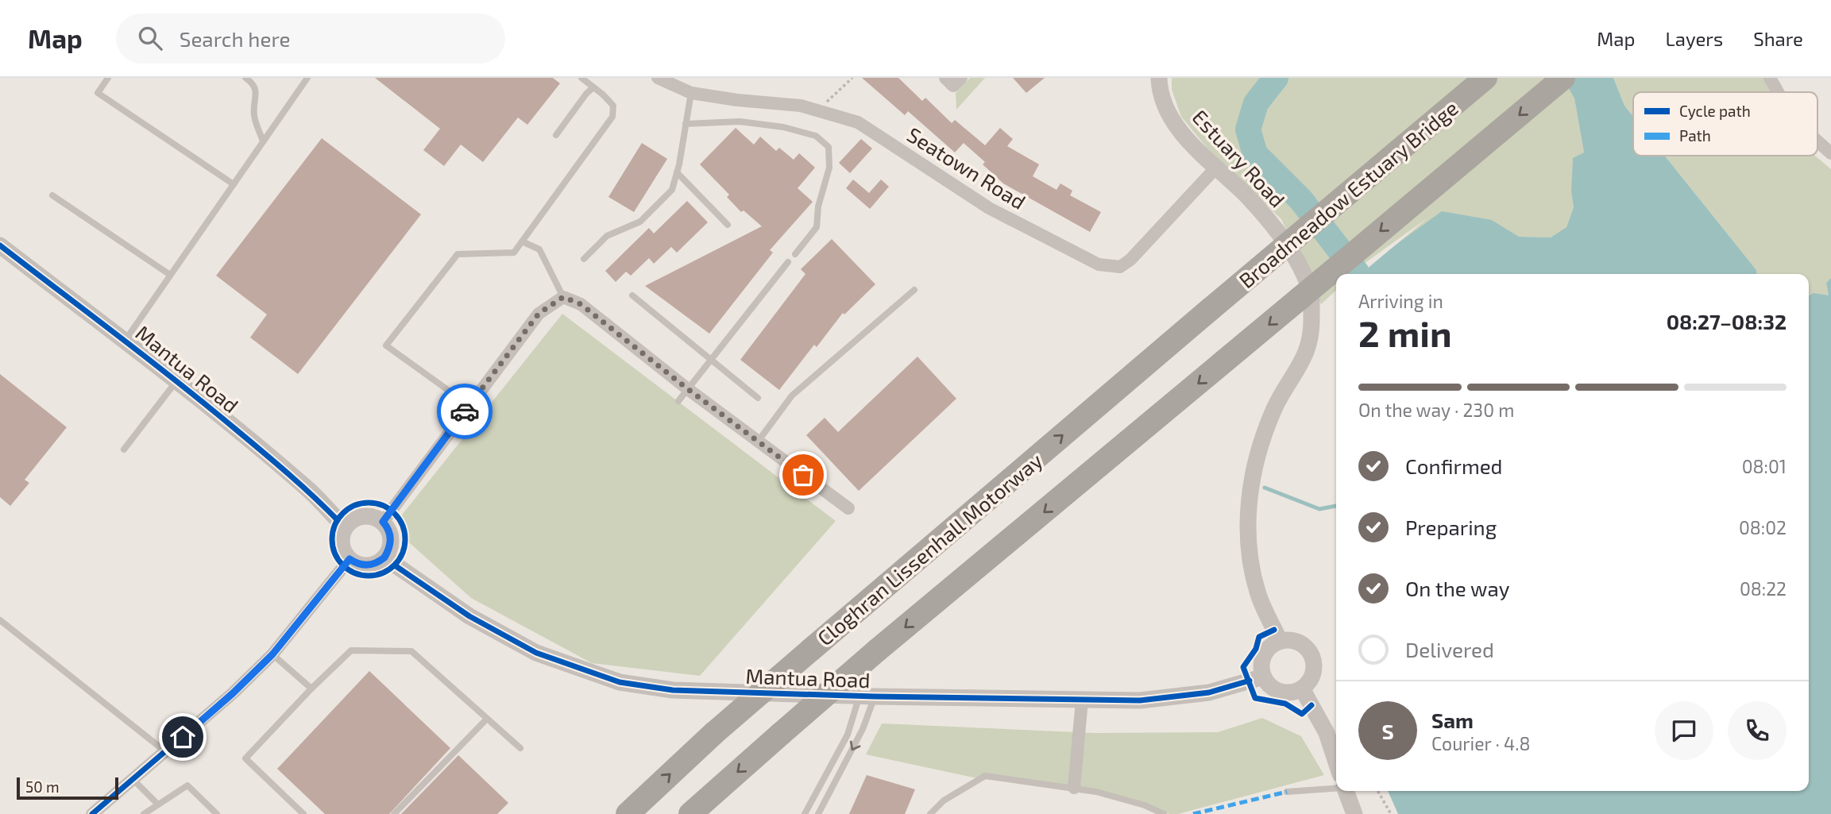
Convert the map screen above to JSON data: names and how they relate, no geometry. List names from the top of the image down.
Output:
{
  "streets": {
    "highway": ["Broadmeadow Estuary Bridge", "Cloghran Lissenhall Motorway"],
    "street": ["Estuary Road", "Seatown Road", "Mantua Road"]
  },
  "crossings": [
    ["Estuary Road", "Seatown Road"],
    ["Estuary Road", "Mantua Road"],
    ["Broadmeadow Estuary Bridge", "Cloghran Lissenhall Motorway"]
  ],
  "legend": ["Cycle path", "Path"],
  "scale_bar": "50 m",
  "page": {
    "header": "Map",
    "search": "Search here",
    "nav": ["Map", "Layers", "Share"],
    "heading": ["2 min", "Arriving in", "08:27–08:32"],
    "panel": ["Sam", "Courier · 4.8"],
    "bar": "On the way · 230 m",
    "list": [
      ["Confirmed", "08:01"],
      ["Preparing", "08:02"],
      ["On the way", "08:22"],
      "Delivered"
    ],
    "round": "S",
    "scale": "50 m"
  }
}
